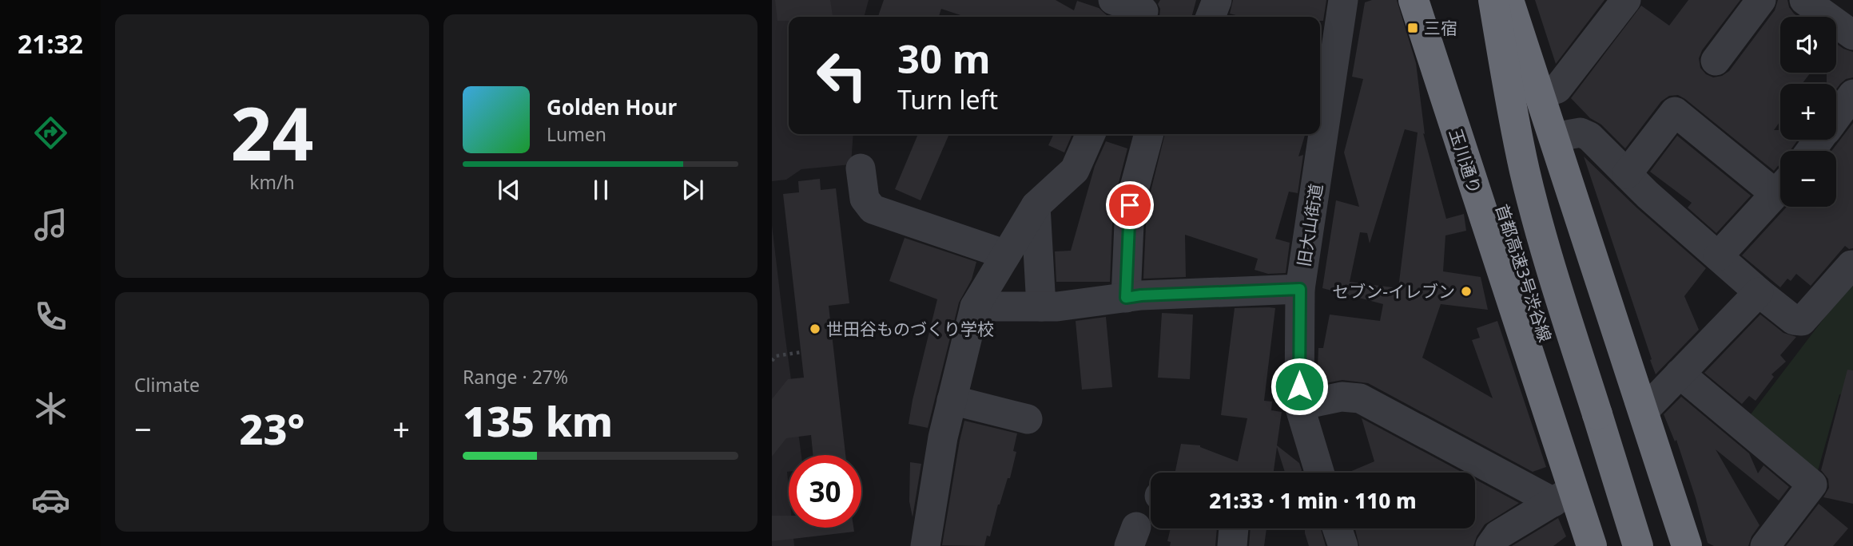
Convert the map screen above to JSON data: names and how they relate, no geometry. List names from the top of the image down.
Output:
{
  "streets": {
    "highway": ["玉川通り", "首都高速3号渋谷線"],
    "street": ["旧大山街道"]
  },
  "places": {
    "transit": ["三宿"],
    "other": ["セブン-イレブン", "世田谷ものづくり学校"]
  },
  "page": {
    "tabs": "21:32",
    "tile": [
      ["24", "km/h"],
      "Climate",
      ["Range · 27%", "135 km"]
    ],
    "map_buttons": ["+", "−"],
    "turn": ["30 m", "Turn left"],
    "song": ["Golden Hour", "Lumen"],
    "heat": ["−", "23°", "+"],
    "limit": "30",
    "trip": "21:33 · 1 min · 110 m"
  }
}
